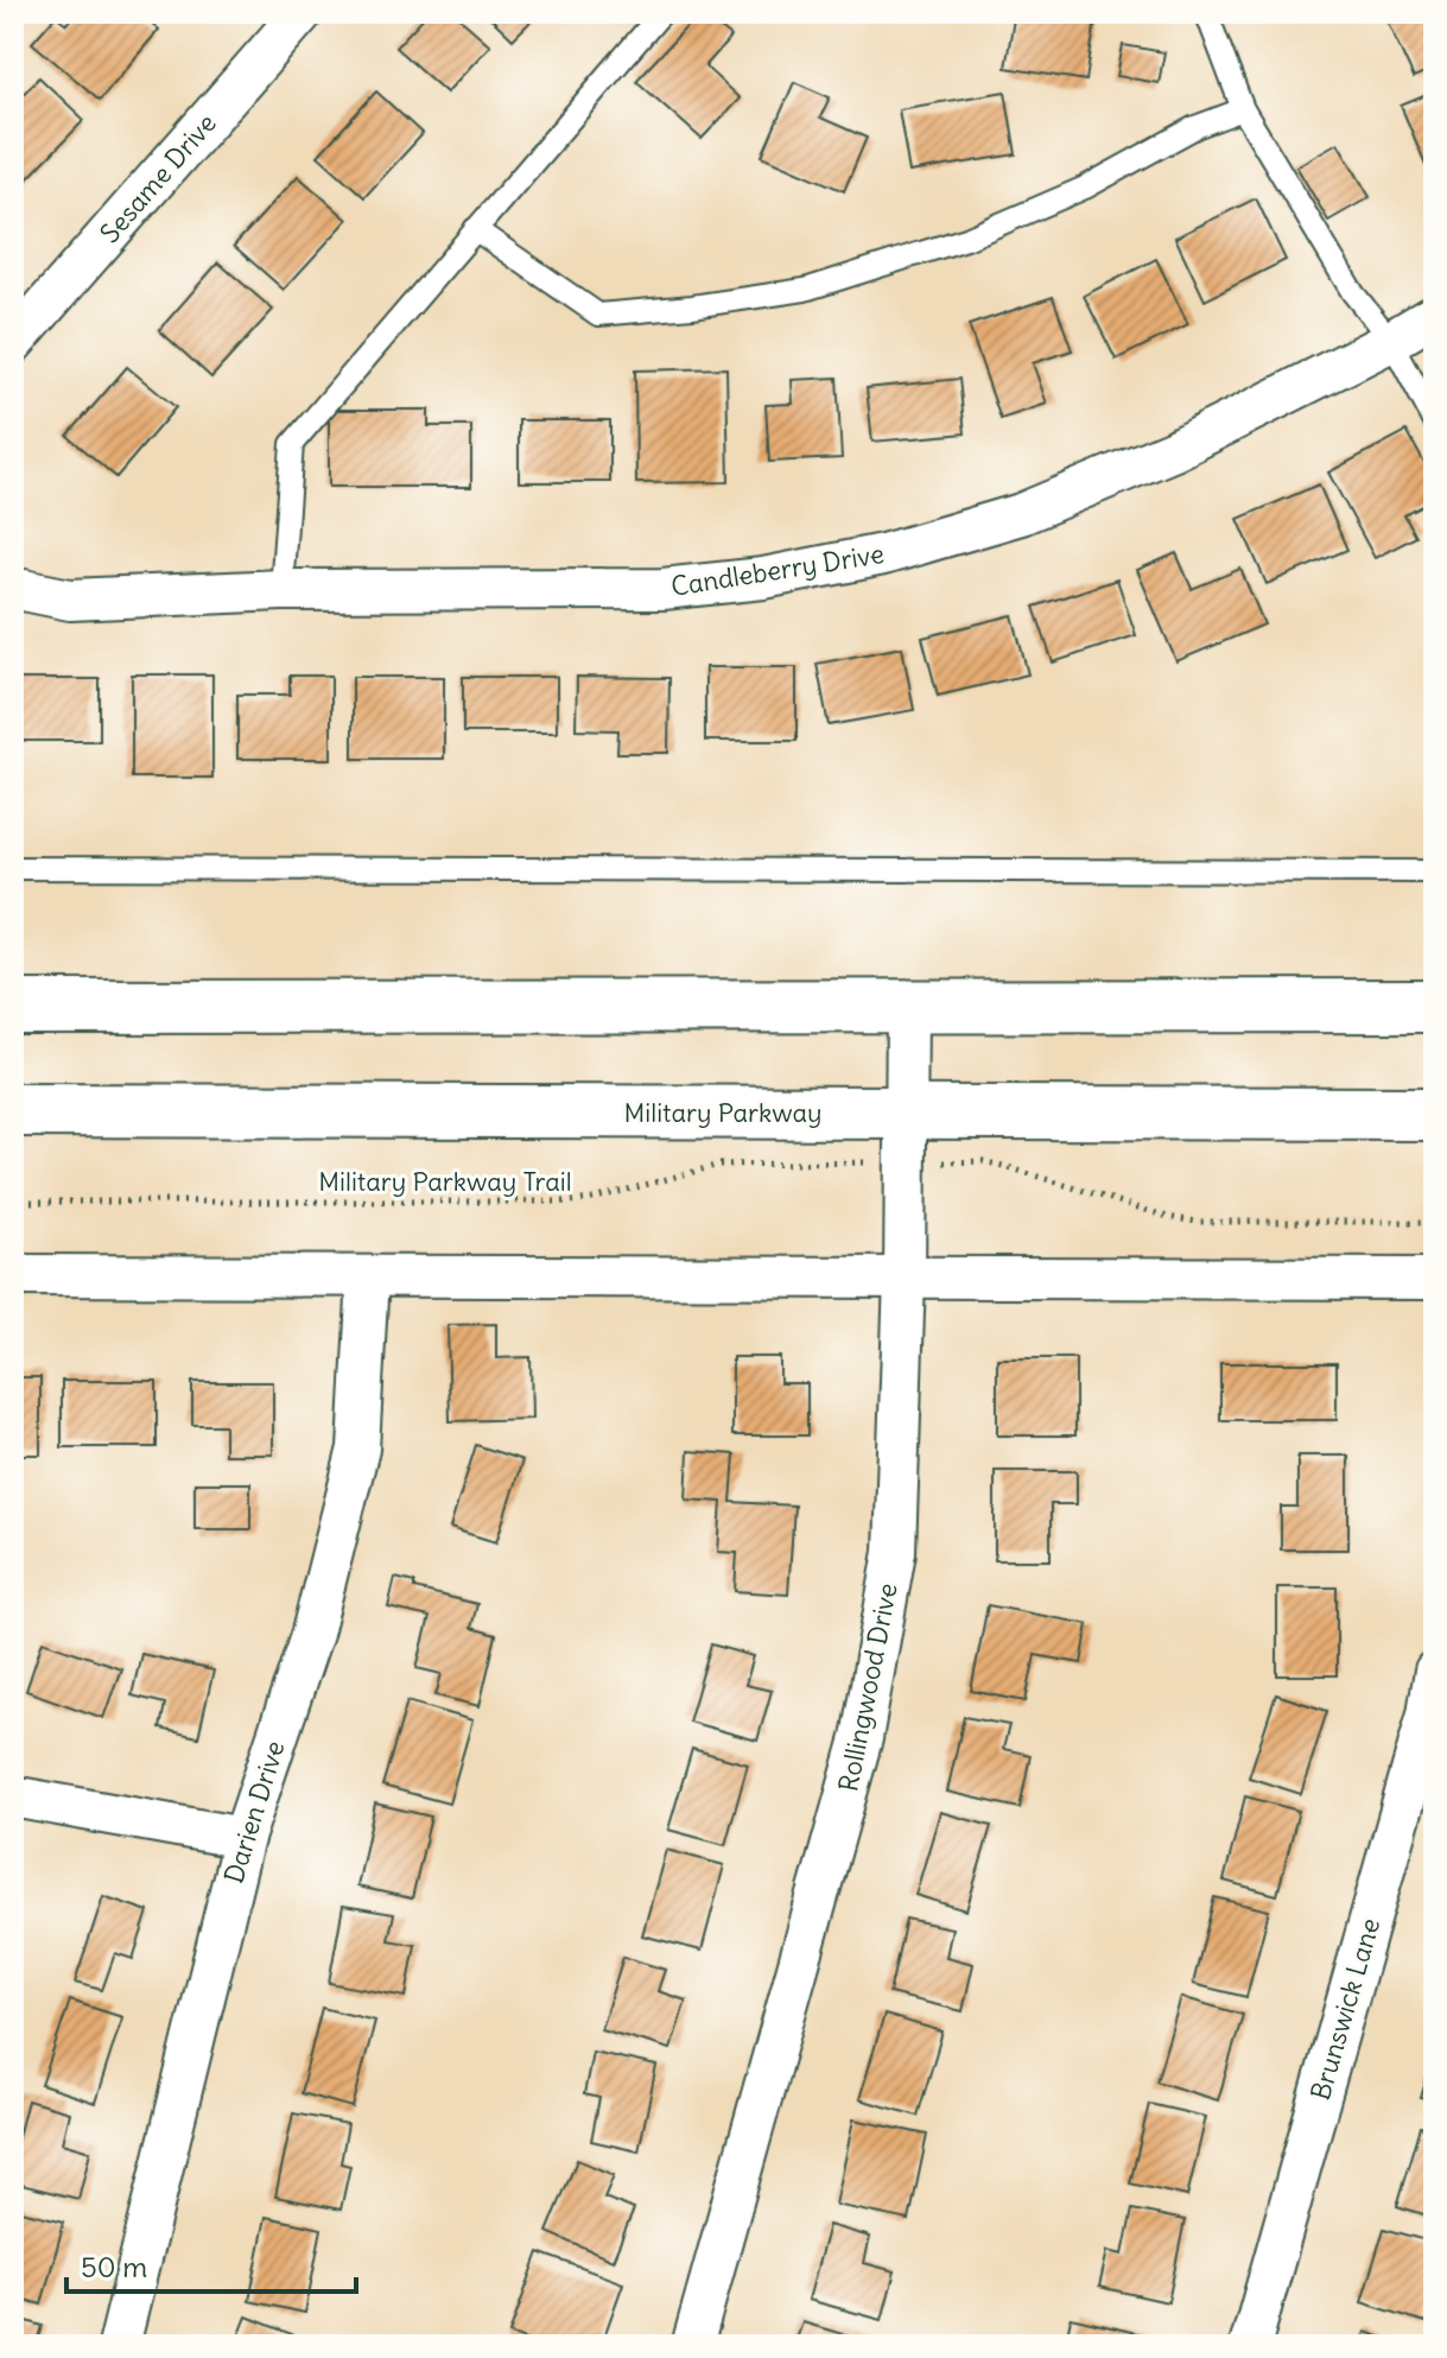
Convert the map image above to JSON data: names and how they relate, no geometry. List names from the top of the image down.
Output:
{
  "streets": {
    "main road": ["Military Parkway"],
    "street": [
      "Sesame Drive",
      "Candleberry Drive",
      "Rollingwood Drive",
      "Darien Drive",
      "Brunswick Lane"
    ],
    "path": ["Military Parkway Trail"]
  },
  "crossings": [
    ["Military Parkway", "Military Parkway Trail"],
    ["Military Parkway", "Rollingwood Drive"],
    ["Military Parkway Trail", "Rollingwood Drive"]
  ],
  "scale_bar": "50 m"
}
